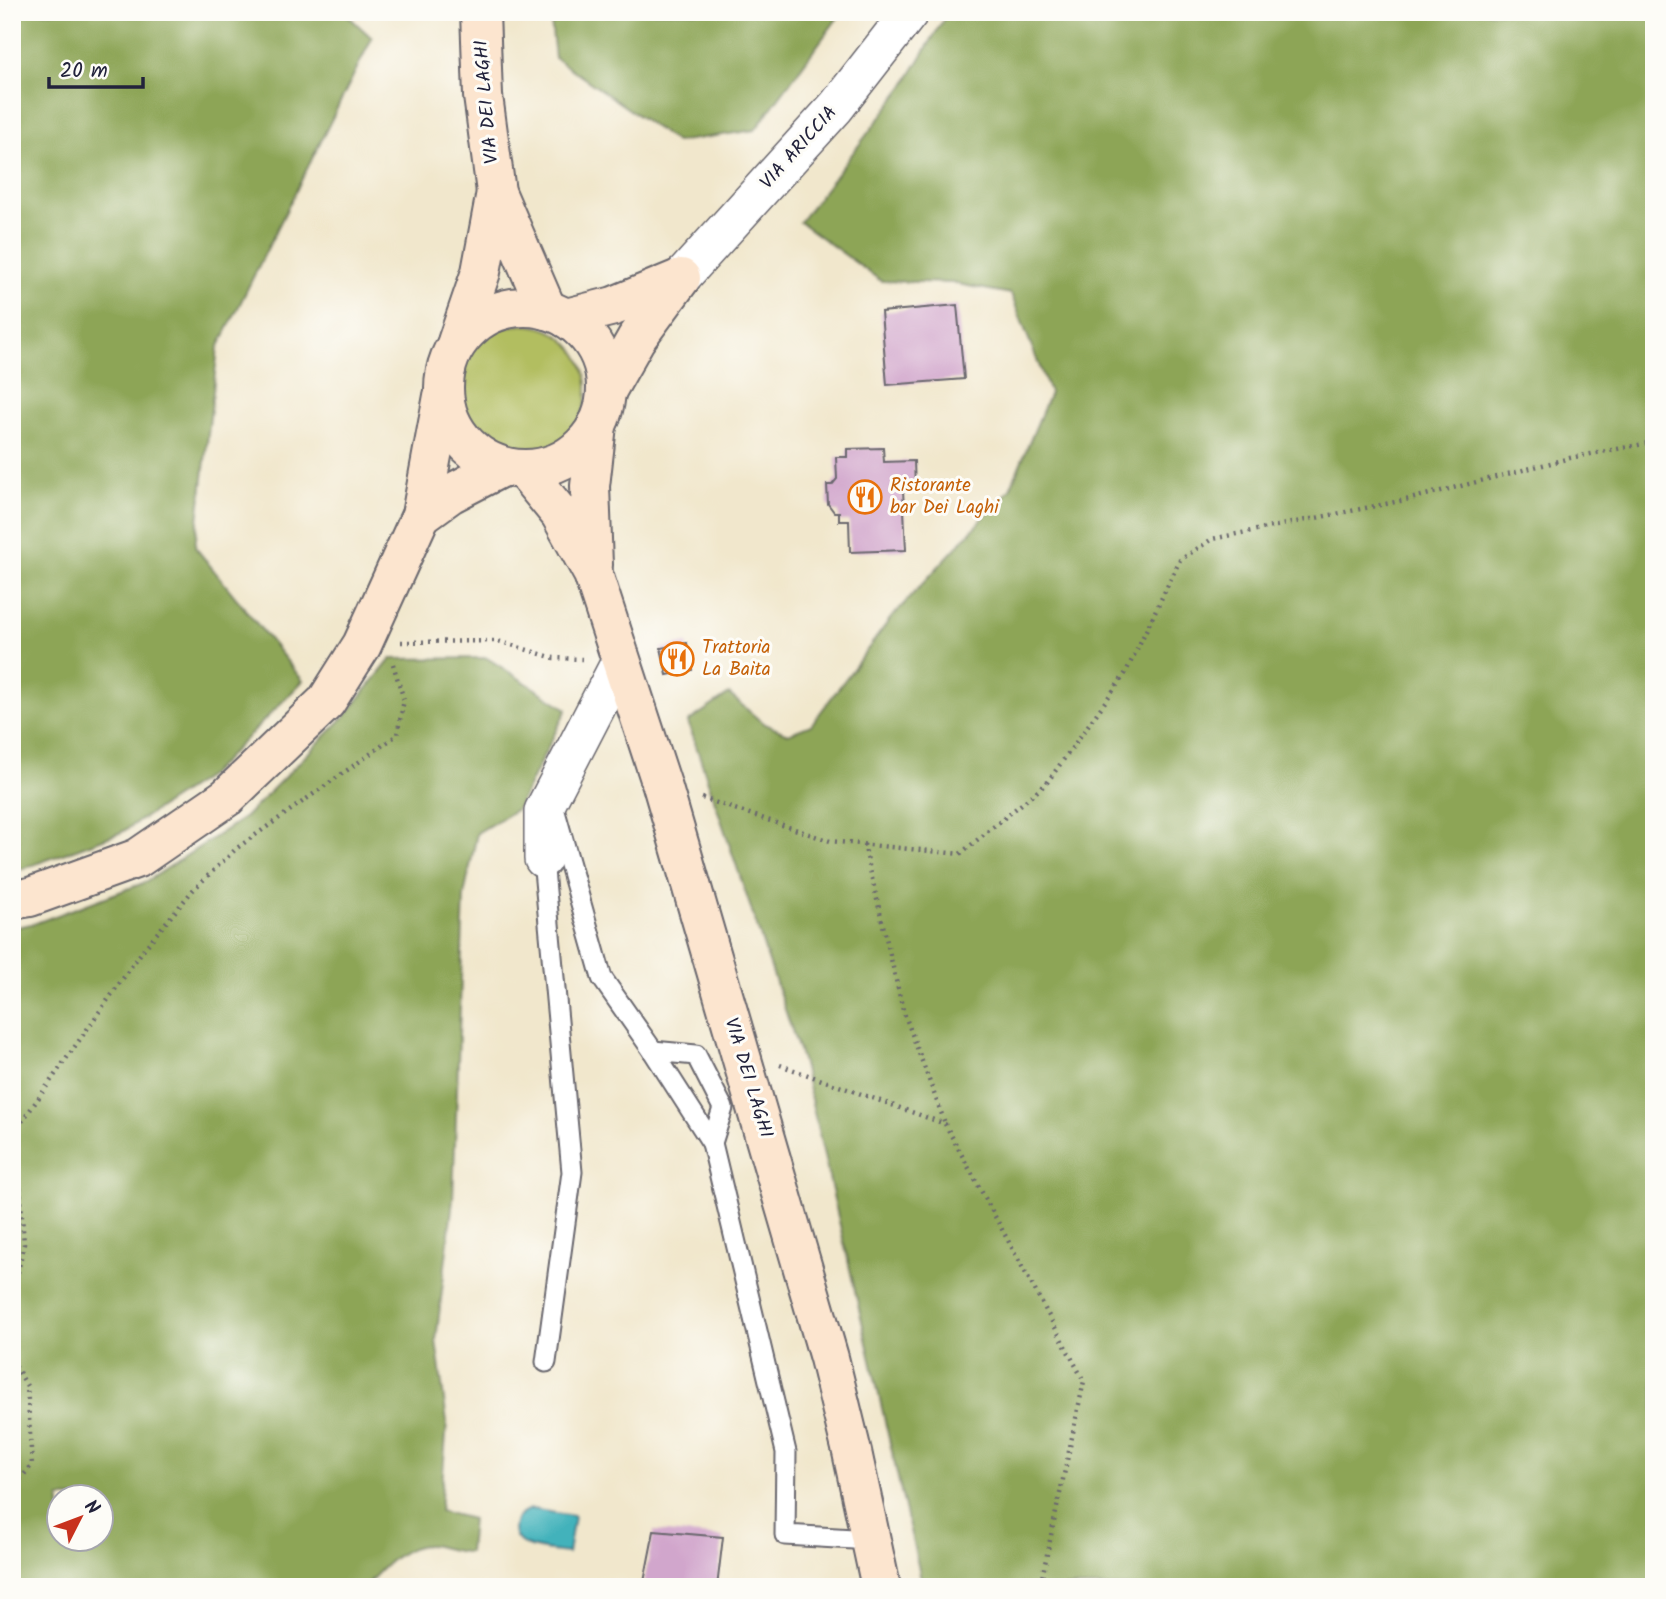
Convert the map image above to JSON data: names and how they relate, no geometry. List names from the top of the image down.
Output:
{
  "streets": {
    "main road": ["VIA DEI LAGHI", "VIA ARICCIA"]
  },
  "crossings": [
    ["VIA DEI LAGHI", "VIA ARICCIA"]
  ],
  "places": {
    "restaurant": ["Ristorante bar Dei Laghi", "Trattoria La Baita"]
  },
  "scale_bar": "20 m",
  "north": "top right"
}
